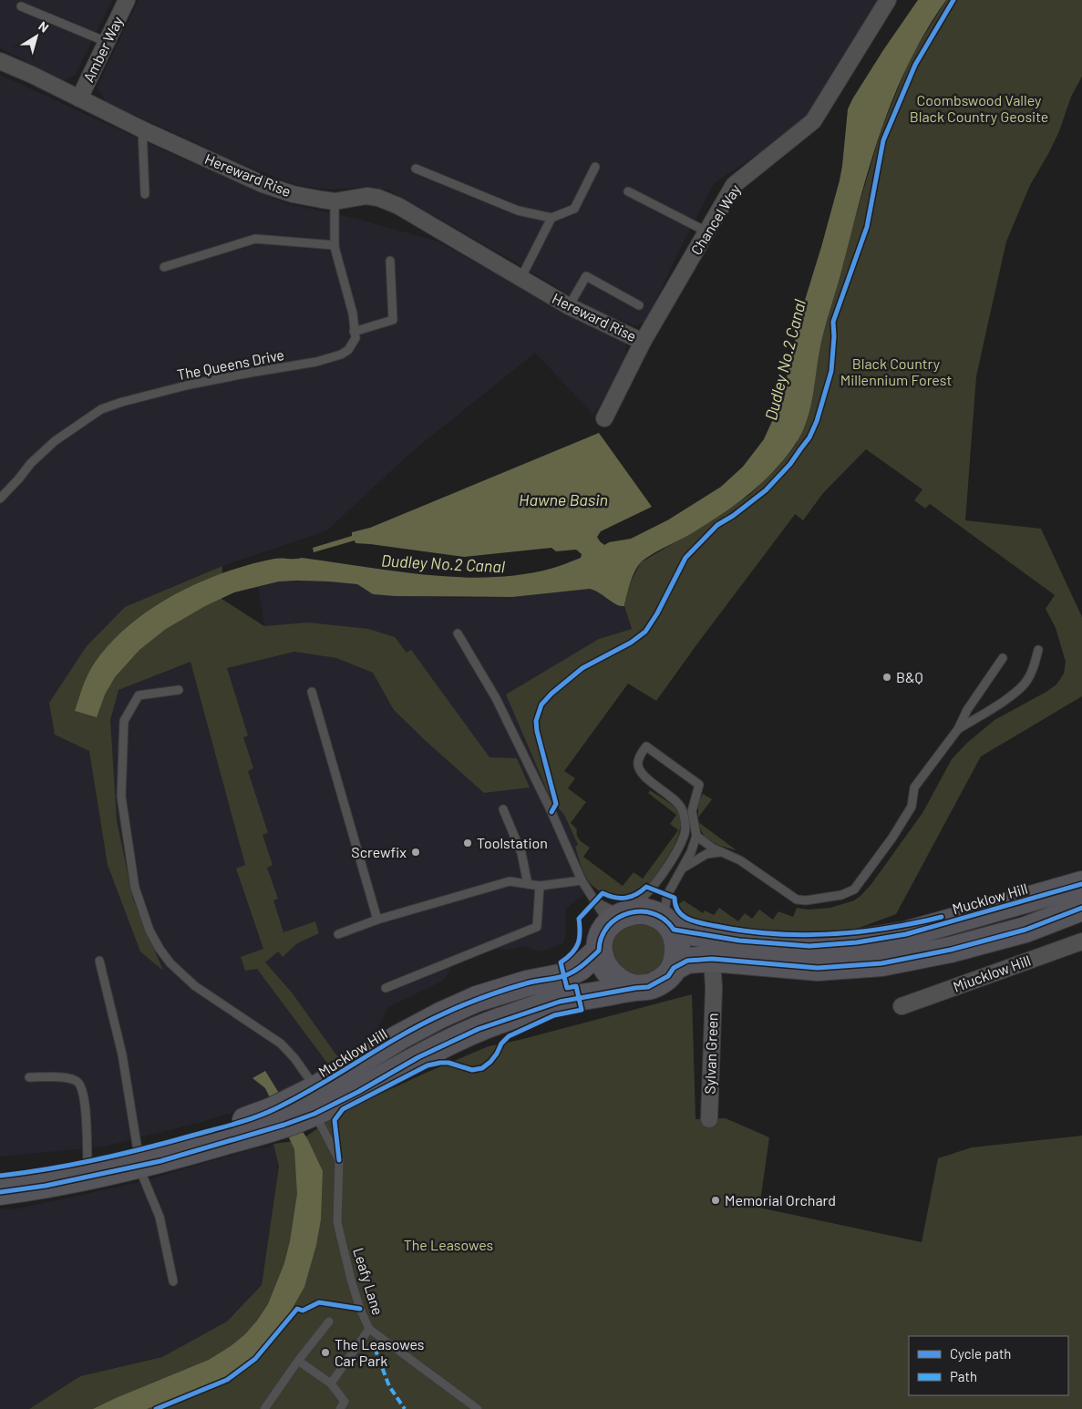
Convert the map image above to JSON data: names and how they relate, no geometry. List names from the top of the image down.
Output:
{
  "streets": {
    "highway": ["Mucklow Hill"],
    "street": [
      "Amber Way",
      "Hereward Rise",
      "Chancel Way",
      "Miucklow Hill",
      "Sylvan Green"
    ],
    "lane": ["The Queens Drive", "Leafy Lane"]
  },
  "crossings": [
    ["Amber Way", "Hereward Rise"],
    ["Hereward Rise", "Chancel Way"],
    ["Hereward Rise", "The Queens Drive"],
    ["Mucklow Hill", "Sylvan Green"],
    ["Mucklow Hill", "Leafy Lane"]
  ],
  "water": ["Dudley No.2 Canal", "Hawne Basin"],
  "parks": ["Coombswood Valley Black Country Geosite", "Black Country Millennium Forest", "The Leasowes"],
  "places": [
    "B&Q",
    "Toolstation",
    "Screwfix",
    "Memorial Orchard",
    "The Leasowes Car Park"
  ],
  "legend": ["Cycle path", "Path"],
  "north": "top right"
}
